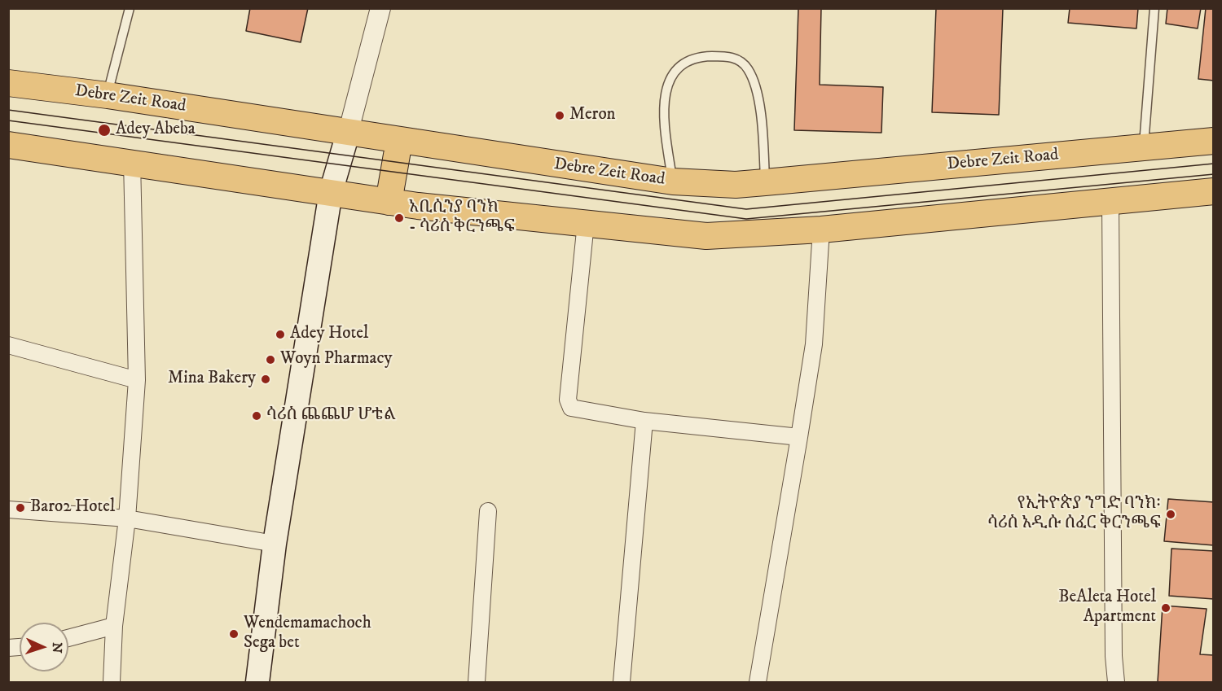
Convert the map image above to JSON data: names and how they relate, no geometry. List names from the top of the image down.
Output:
{
  "streets": {
    "main road": ["Debre Zeit Road"]
  },
  "places": [
    "Meron",
    "Adey Abeba",
    "አቢሲንያ ባንክ - ሳሪስ ቅርንጫፍ",
    "Adey Hotel",
    "Woyn Pharmacy",
    "Mina Bakery",
    "ሳሪስ ጨጨሆ ሆቴል",
    "Baro2 Hotel",
    "የኢትዮጵያ ንግድ ባንክ፡ ሳሪስ አዲሱ ሰፈር ቅርንጫፍ",
    "BeAleta Hotel Apartment",
    "Wendemamachoch Sega bet"
  ],
  "north": "right"
}
